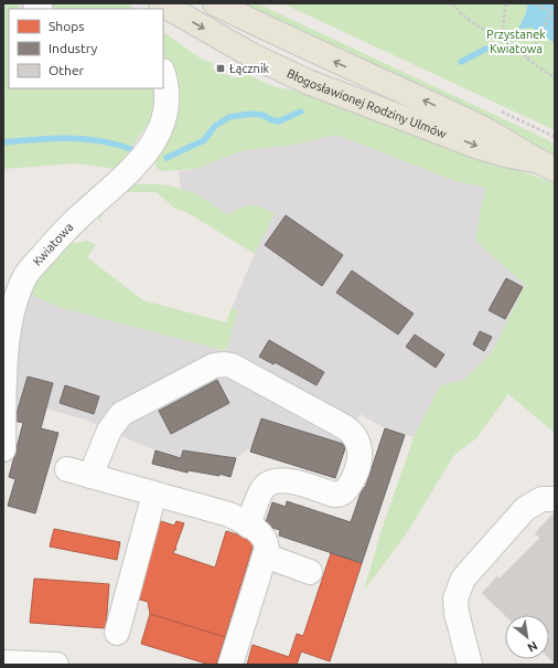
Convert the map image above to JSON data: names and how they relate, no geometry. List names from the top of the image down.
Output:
{
  "streets": {
    "main road": ["Błogosławionej Rodziny Ulmów"],
    "street": ["Kwiatowa"]
  },
  "parks": ["Przystanek Kwiatowa"],
  "places": {
    "transit": ["Łącznik"]
  },
  "legend": ["Shops", "Industry", "Other"],
  "north": "bottom right"
}
